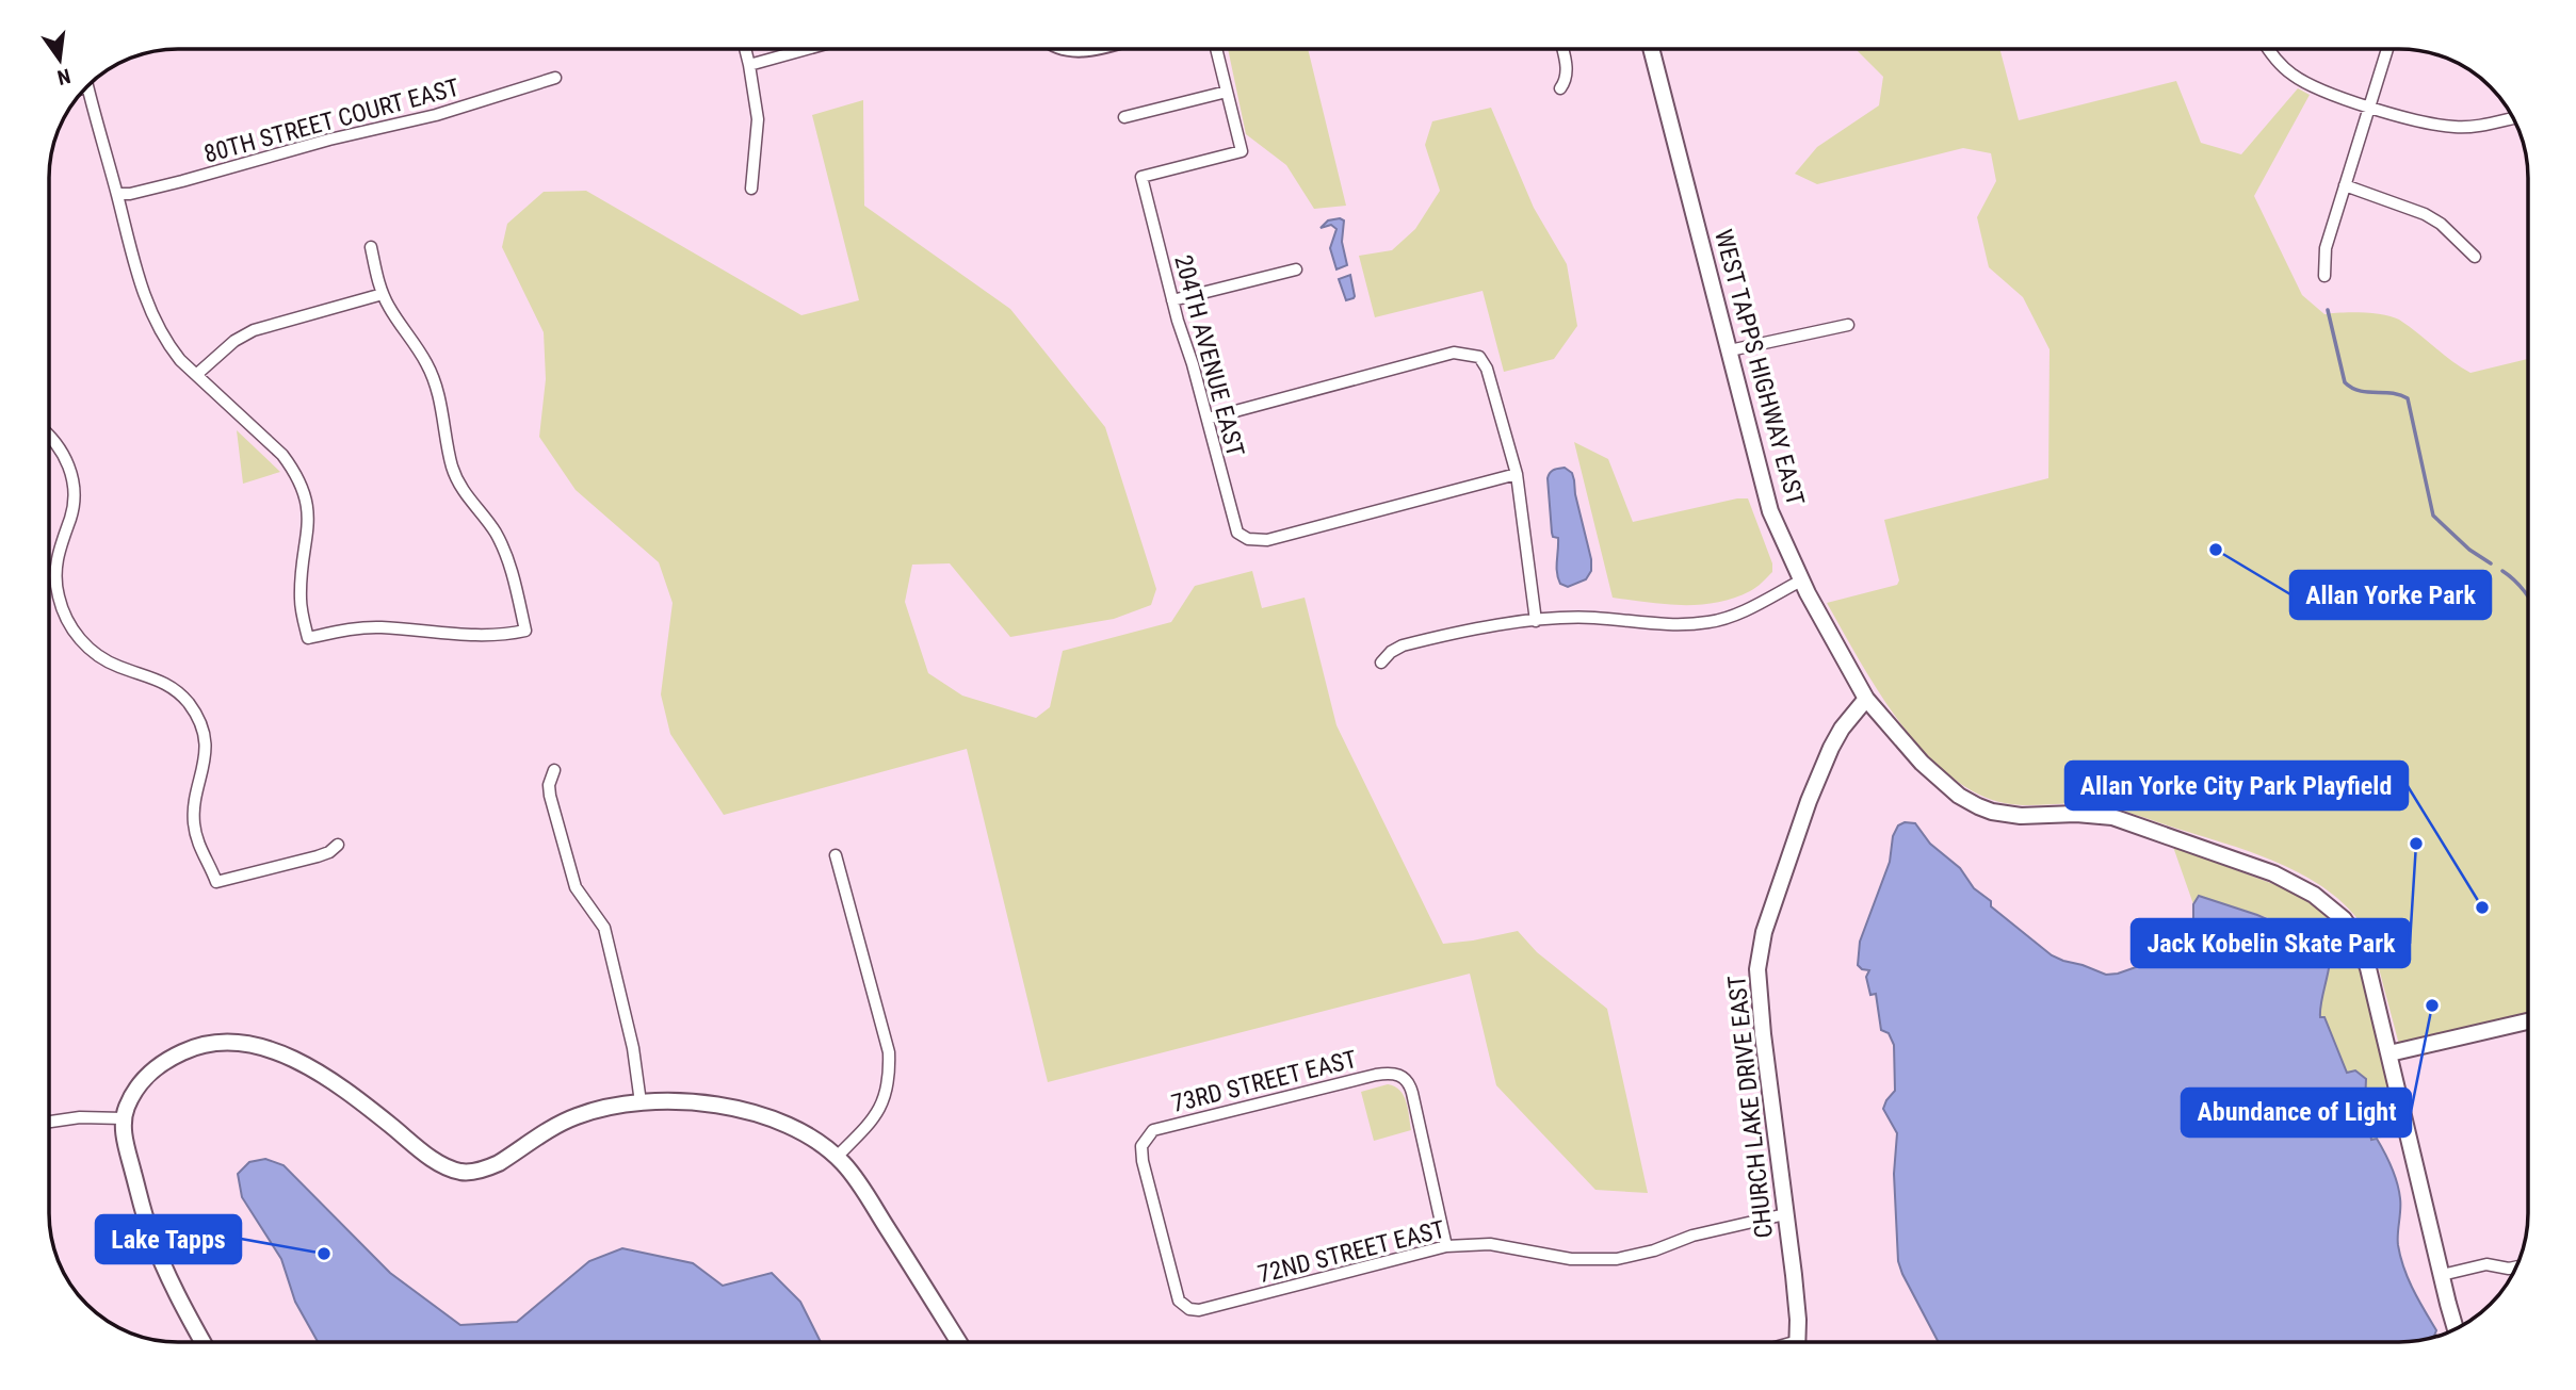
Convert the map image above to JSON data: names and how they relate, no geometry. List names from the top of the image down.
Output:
{
  "streets": {
    "street": [
      "80TH STREET COURT EAST",
      "204TH AVENUE EAST",
      "WEST TAPPS HIGHWAY EAST",
      "73RD STREET EAST",
      "CHURCH LAKE DRIVE EAST",
      "72ND STREET EAST"
    ]
  },
  "crossings": [
    ["WEST TAPPS HIGHWAY EAST", "CHURCH LAKE DRIVE EAST"],
    ["73RD STREET EAST", "72ND STREET EAST"],
    ["CHURCH LAKE DRIVE EAST", "72ND STREET EAST"]
  ],
  "places": [
    "Allan Yorke Park",
    "Jack Kobelin Skate Park",
    "Allan Yorke City Park Playfield",
    "Abundance of Light",
    "Lake Tapps"
  ],
  "north": "bottom"
}
